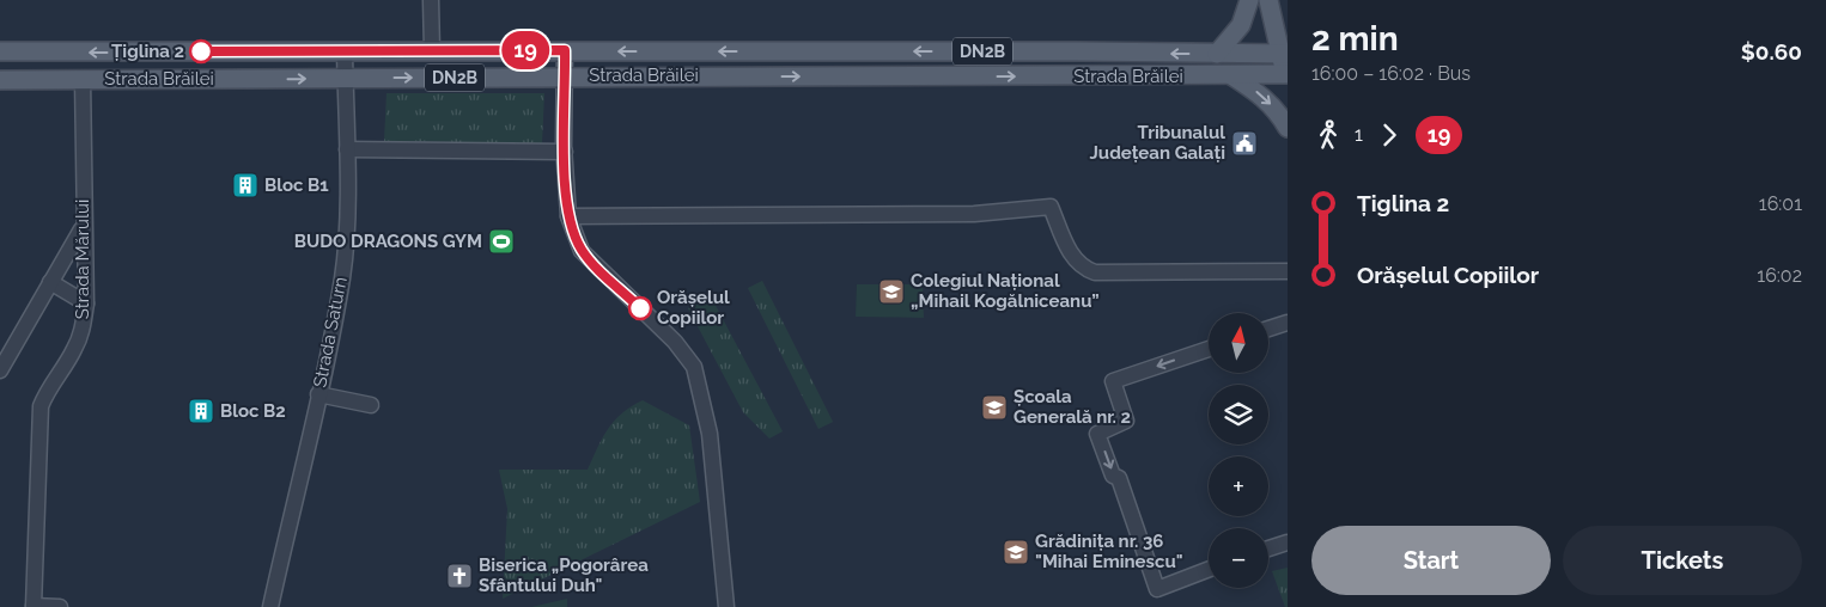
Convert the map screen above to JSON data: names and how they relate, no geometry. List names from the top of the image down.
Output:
{
  "streets": {
    "main road": ["DN2B", "Strada Brăilei"],
    "street": ["Strada Mărului", "Strada Saturn"]
  },
  "crossings": [
    ["DN2B", "Strada Brăilei"],
    ["Strada Brăilei", "Strada Mărului"],
    ["Strada Brăilei", "Strada Saturn"]
  ],
  "places": {
    "other": ["Țiglina 2", "Orășelul Copiilor"],
    "public building": ["Tribunalul Județean Galați"],
    "building": ["Bloc B1", "Bloc B2"],
    "sports": ["BUDO DRAGONS GYM"],
    "school or university": ["Colegiul Național „Mihail Kogălniceanu”", "Școala Generală nr. 2", "Grădinița nr. 36 \"Mihai Eminescu\""],
    "church": ["Biserica „Pogorârea Sfântului Duh\""]
  },
  "lines": ["bus line 19"],
  "north": "top",
  "page": {
    "on_map": "19",
    "heading": ["2 min", "16:00 – 16:02 · Bus", "$0.60"],
    "legs": ["1", "19"],
    "list": [
      {
        "name": "Țiglina 2",
        "value": "16:01"
      },
      {
        "name": "Orășelul Copiilor",
        "value": "16:02"
      }
    ],
    "map_buttons": ["+", "−"],
    "buttons": ["Start", "Tickets"]
  }
}
